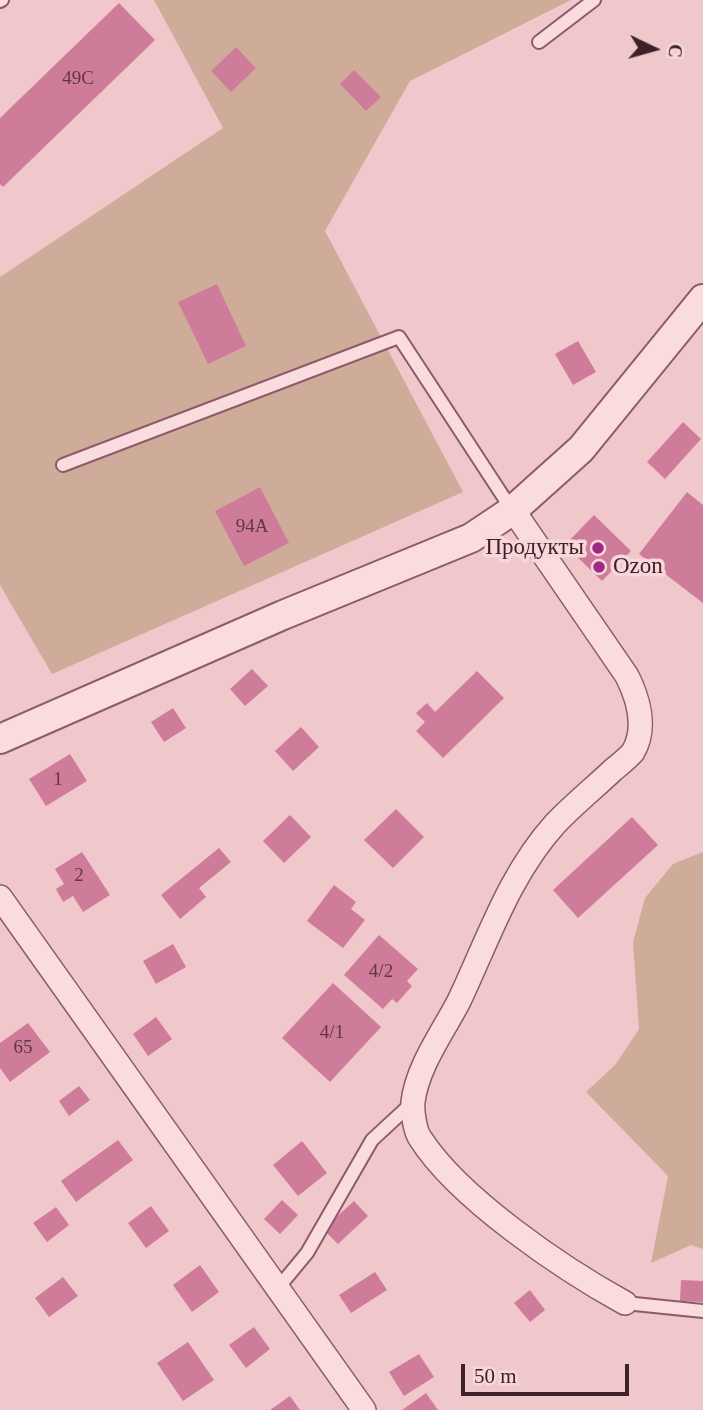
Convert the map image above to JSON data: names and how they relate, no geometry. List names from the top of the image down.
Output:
{
  "places": ["Продукты", "Ozon"],
  "house_numbers": [
    "49С",
    "94А",
    "1",
    "2",
    "4/2",
    "4/1",
    "65"
  ],
  "scale_bar": "50 m",
  "north": "right"
}
